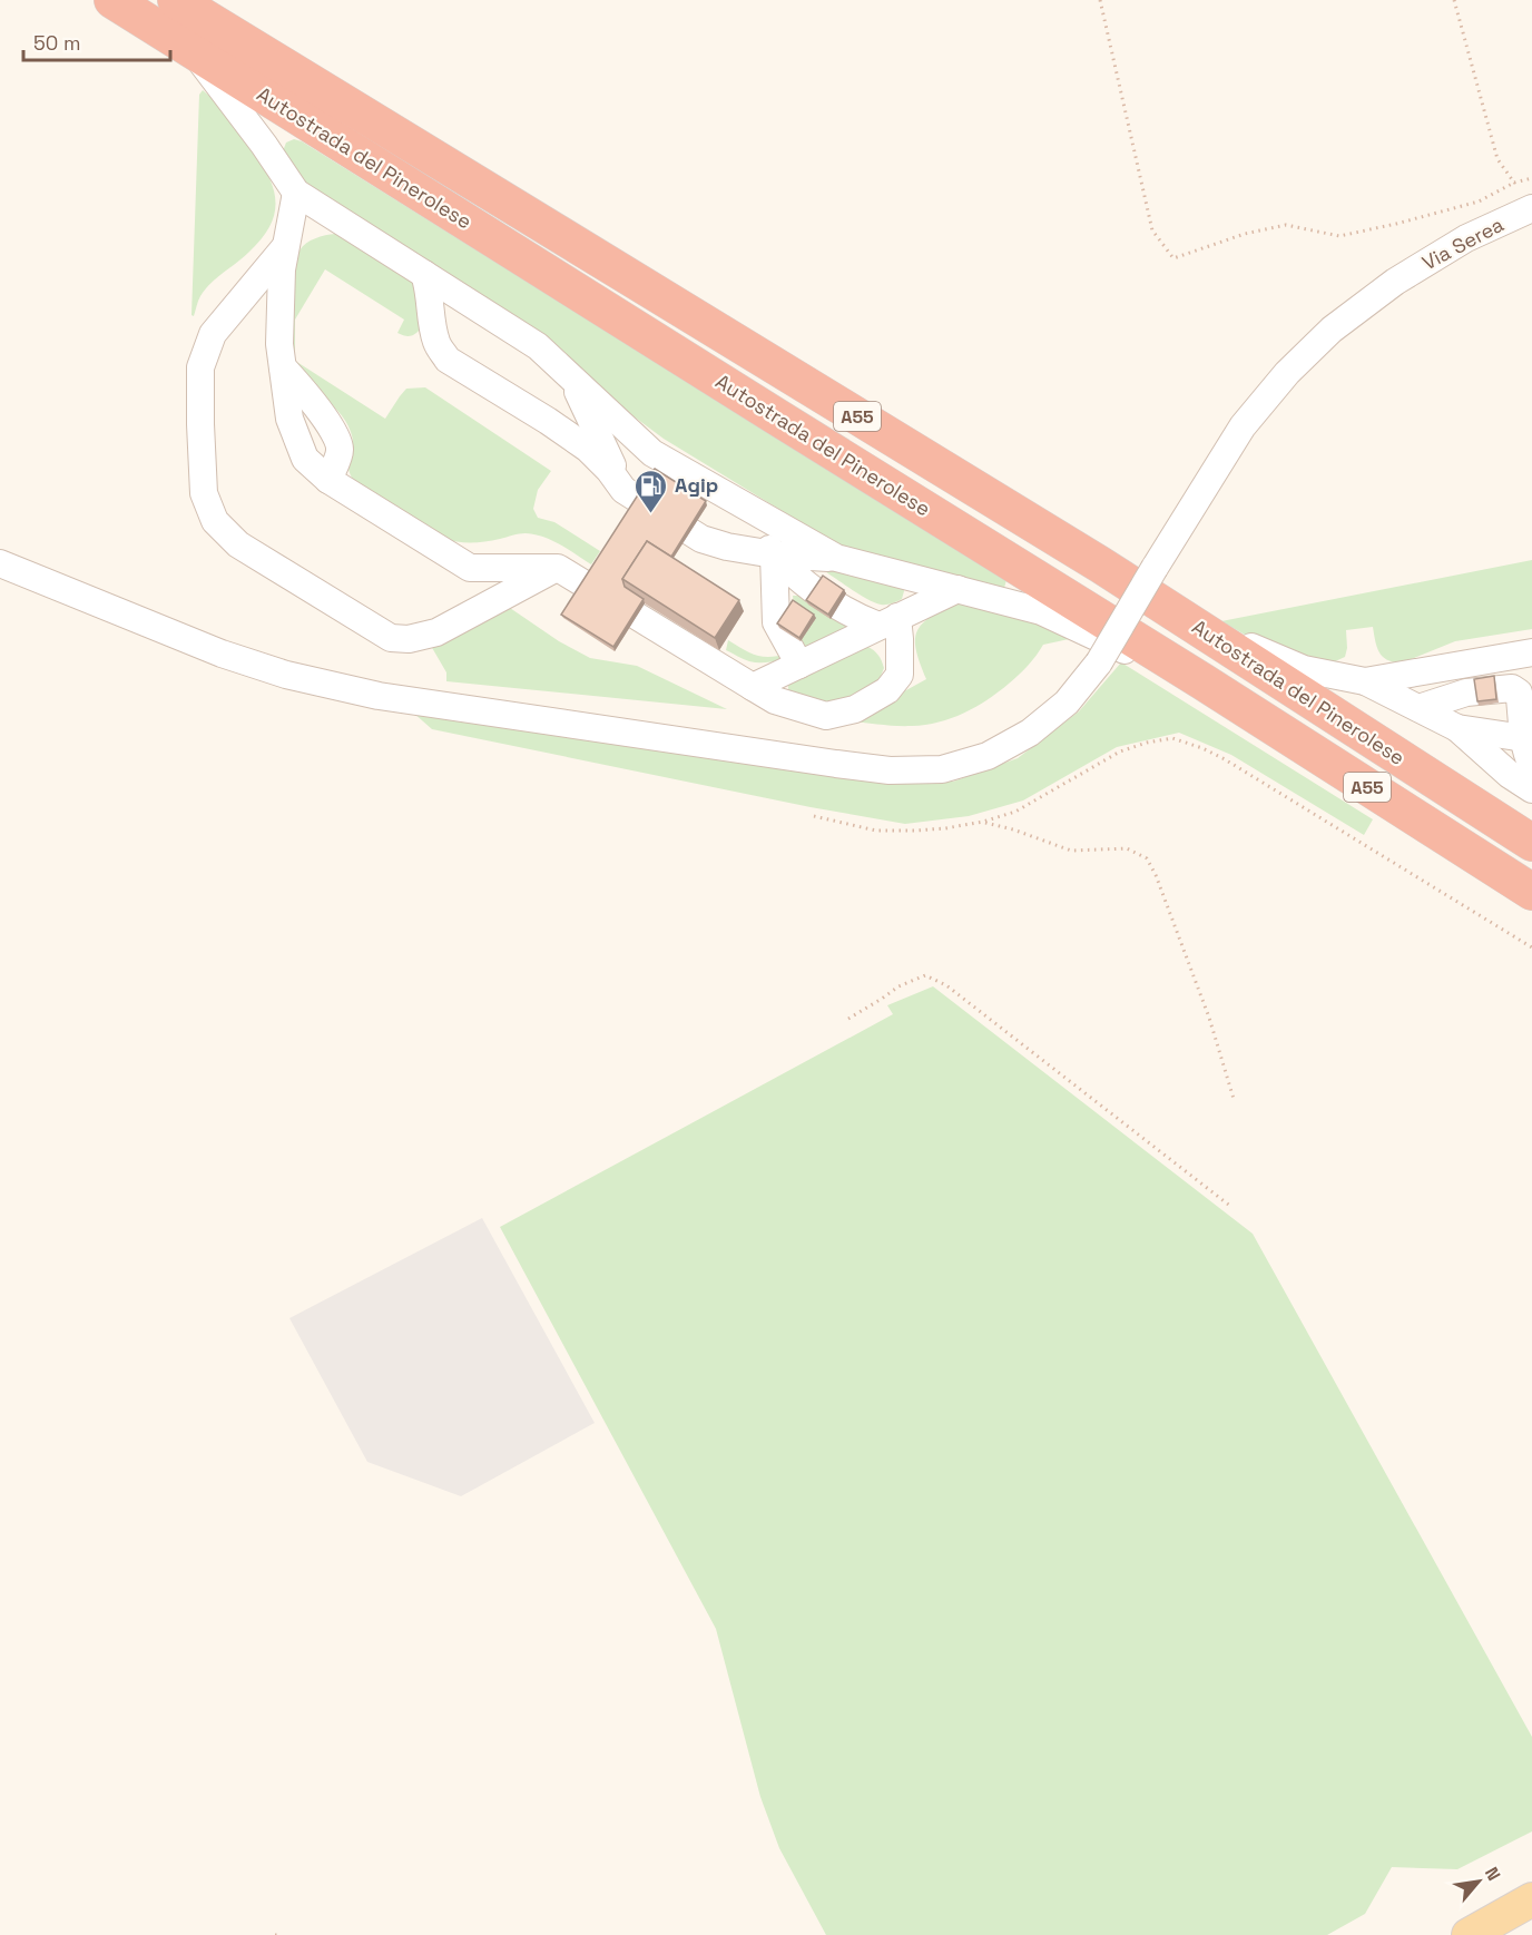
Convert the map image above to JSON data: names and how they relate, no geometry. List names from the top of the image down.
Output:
{
  "streets": {
    "highway": ["Autostrada del Pinerolese", "A55"],
    "street": ["Via Serea"]
  },
  "places": {
    "fuel station": ["Agip"]
  },
  "scale_bar": "50 m",
  "north": "top right"
}
